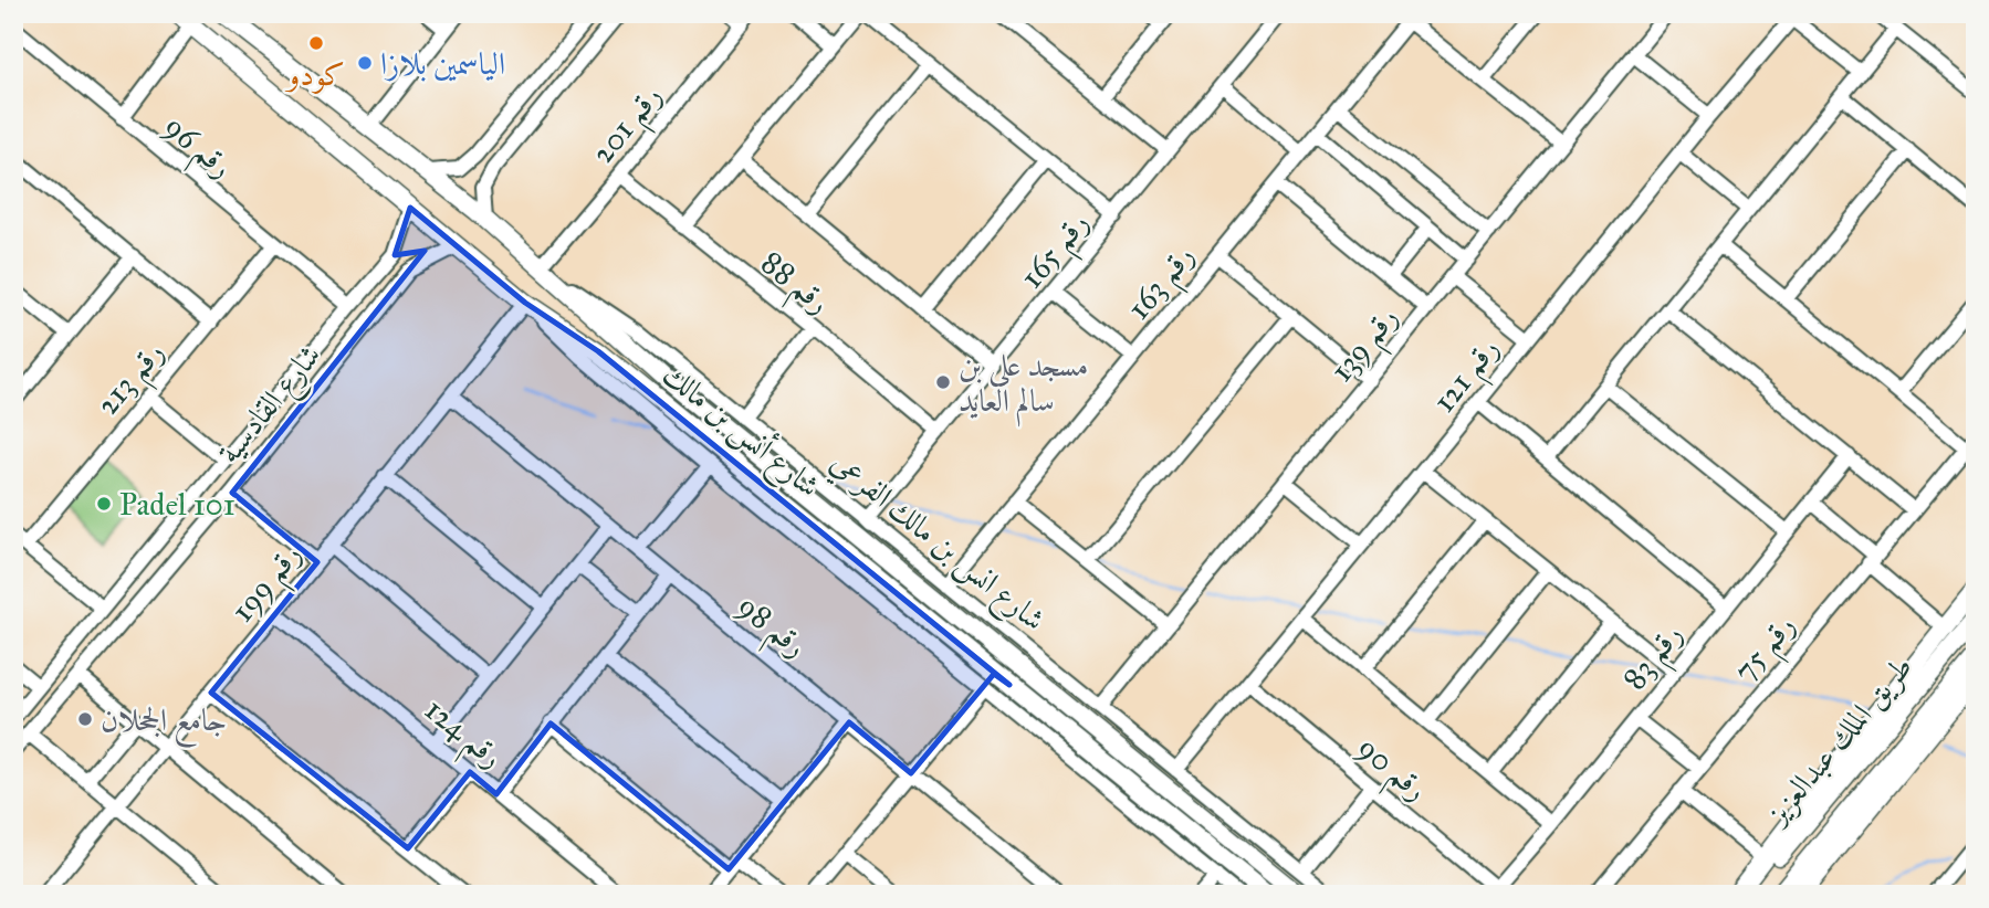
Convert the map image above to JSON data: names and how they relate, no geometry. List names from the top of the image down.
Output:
{
  "streets": {
    "main road": ["شارع أنس بن مالك", "طريق الملك عبدالعزيز"],
    "street": [
      "رقم 201",
      "رقم 96",
      "رقم 165",
      "رقم 88",
      "رقم 163",
      "رقم 139",
      "رقم 121",
      "رقم 213",
      "شارع القادسية",
      "شارع انس بن مالك الفرعي",
      "رقم 199",
      "رقم 98",
      "رقم 75",
      "رقم 83",
      "رقم 124",
      "رقم 90"
    ]
  },
  "crossings": [
    ["رقم 201", "رقم 88"],
    ["رقم 201", "شارع أنس بن مالك"],
    ["رقم 201", "شارع انس بن مالك الفرعي"],
    ["رقم 96", "رقم 213"],
    ["رقم 96", "شارع القادسية"],
    ["رقم 165", "رقم 88"],
    ["رقم 165", "شارع انس بن مالك الفرعي"],
    ["رقم 163", "شارع انس بن مالك الفرعي"],
    ["رقم 139", "شارع انس بن مالك الفرعي"],
    ["رقم 121", "شارع انس بن مالك الفرعي"],
    ["رقم 121", "رقم 90"],
    ["شارع القادسية", "شارع أنس بن مالك"],
    ["شارع أنس بن مالك", "شارع انس بن مالك الفرعي"],
    ["شارع أنس بن مالك", "رقم 199"],
    ["رقم 199", "رقم 98"],
    ["رقم 199", "رقم 124"],
    ["رقم 83", "رقم 90"]
  ],
  "places": [
    "كودو",
    "الياسمين بلازا",
    "مسجد علي بن سالم العايد",
    "Padel 101",
    "جامع الجحلان"
  ]
}
